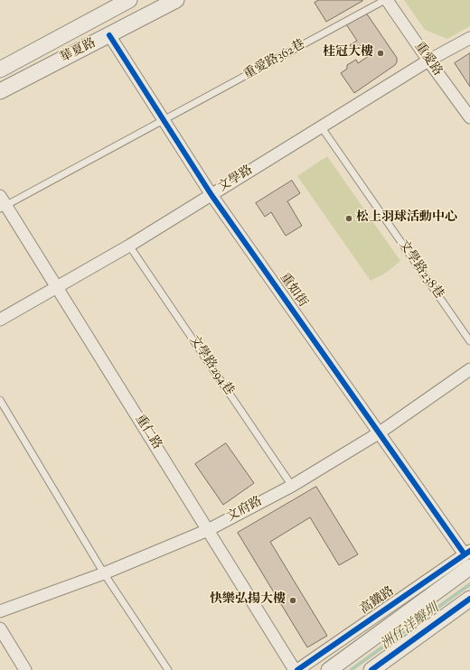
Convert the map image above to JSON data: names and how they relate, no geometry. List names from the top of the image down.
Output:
{
  "streets": {
    "street": [
      "華夏路",
      "重愛路",
      "文學路",
      "重如街",
      "重仁路",
      "文府路",
      "高鐵路"
    ],
    "lane": ["重愛路362巷", "文學路238巷", "文學路294巷"]
  },
  "crossings": [
    ["華夏路", "重如街"],
    ["重愛路", "重愛路362巷"],
    ["重愛路", "文學路"],
    ["重愛路362巷", "重如街"],
    ["重愛路362巷", "重仁路"],
    ["文學路", "文學路238巷"],
    ["文學路", "重如街"],
    ["文學路", "文學路294巷"],
    ["文學路", "重仁路"],
    ["重如街", "文府路"],
    ["重如街", "高鐵路"],
    ["文學路294巷", "文府路"],
    ["重仁路", "文府路"],
    ["重仁路", "高鐵路"]
  ],
  "water": ["洲仔洋瓣圳"],
  "places": ["桂冠大樓", "松上羽球活動中心", "快樂弘揚大樓"]
}
